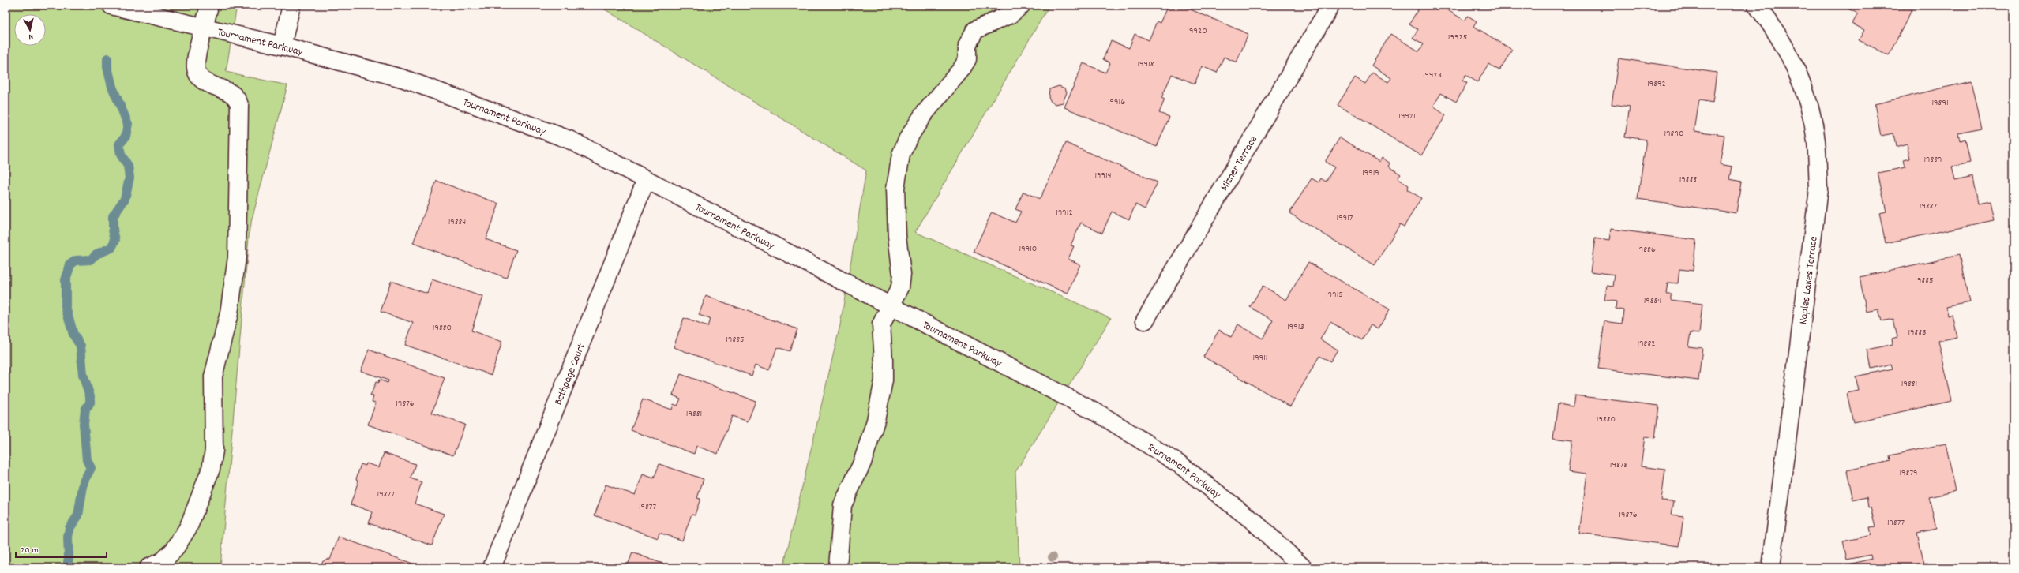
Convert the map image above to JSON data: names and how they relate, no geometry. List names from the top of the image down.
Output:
{
  "streets": {
    "street": [
      "Tournament Parkway",
      "Mizner Terrace",
      "Naples Lakes Terrace",
      "Bethpage Court"
    ]
  },
  "crossings": [
    ["Tournament Parkway", "Bethpage Court"]
  ],
  "house_numbers": [
    "19920",
    "19925",
    "19918",
    "19923",
    "19892",
    "19916",
    "19891",
    "19921",
    "19890",
    "19889",
    "19919",
    "19914",
    "19888",
    "19887",
    "19912",
    "19917",
    "19884",
    "19910",
    "19886",
    "19885",
    "19915",
    "19884",
    "19913",
    "19880",
    "19883",
    "19885",
    "19882",
    "19911",
    "19881",
    "19876",
    "19881",
    "19880",
    "19878",
    "19879",
    "19872",
    "19877",
    "19876",
    "19877"
  ],
  "scale_bar": "20 m",
  "north": "bottom"
}
